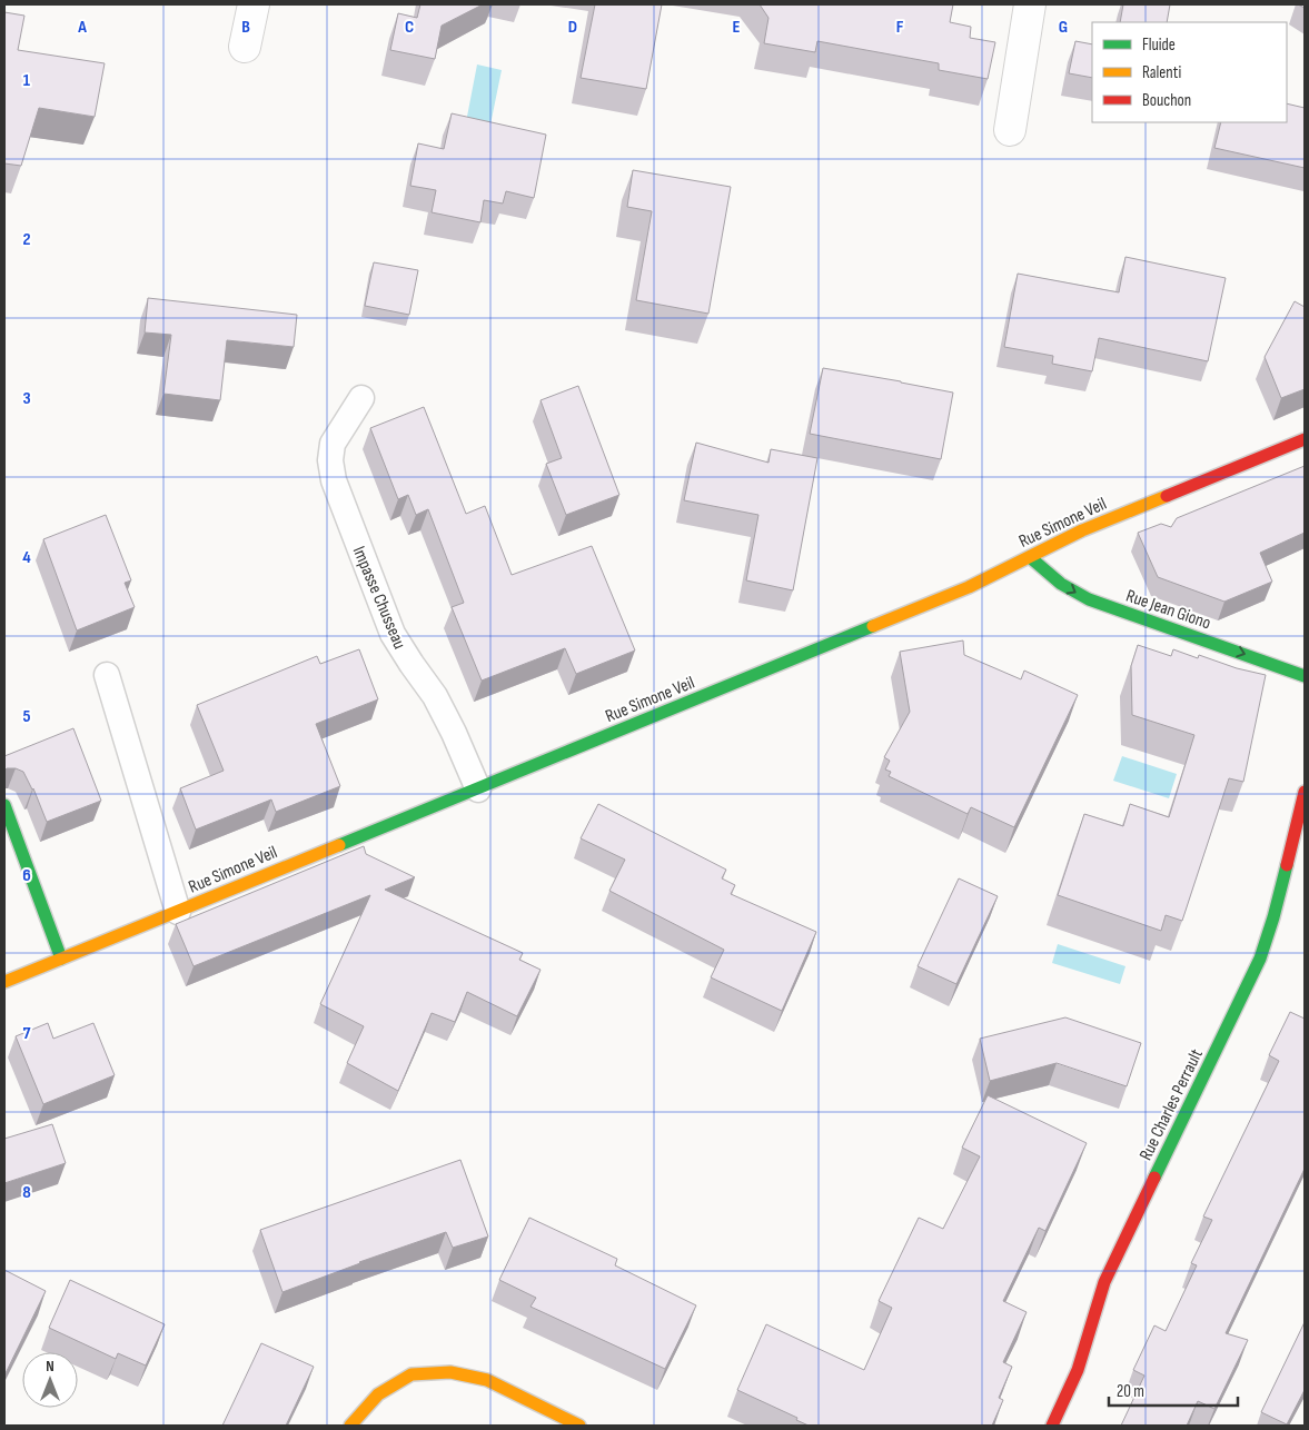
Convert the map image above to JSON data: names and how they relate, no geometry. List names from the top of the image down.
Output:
{
  "streets": {
    "main road": ["Rue Simone Veil", "Rue Jean Giono", "Rue Charles Perrault"],
    "lane": ["Impasse Chusseau"]
  },
  "crossings": [
    ["Rue Simone Veil", "Impasse Chusseau"],
    ["Rue Simone Veil", "Rue Jean Giono"]
  ],
  "one_way": ["Rue Jean Giono"],
  "legend": ["Fluide", "Ralenti", "Bouchon"],
  "scale_bar": "20 m",
  "north": "top",
  "grid": {
    "columns": [
      "A",
      "B",
      "C",
      "D",
      "E",
      "F",
      "G"
    ],
    "rows": [
      "1",
      "2",
      "3",
      "4",
      "5",
      "6",
      "7",
      "8"
    ]
  }
}
